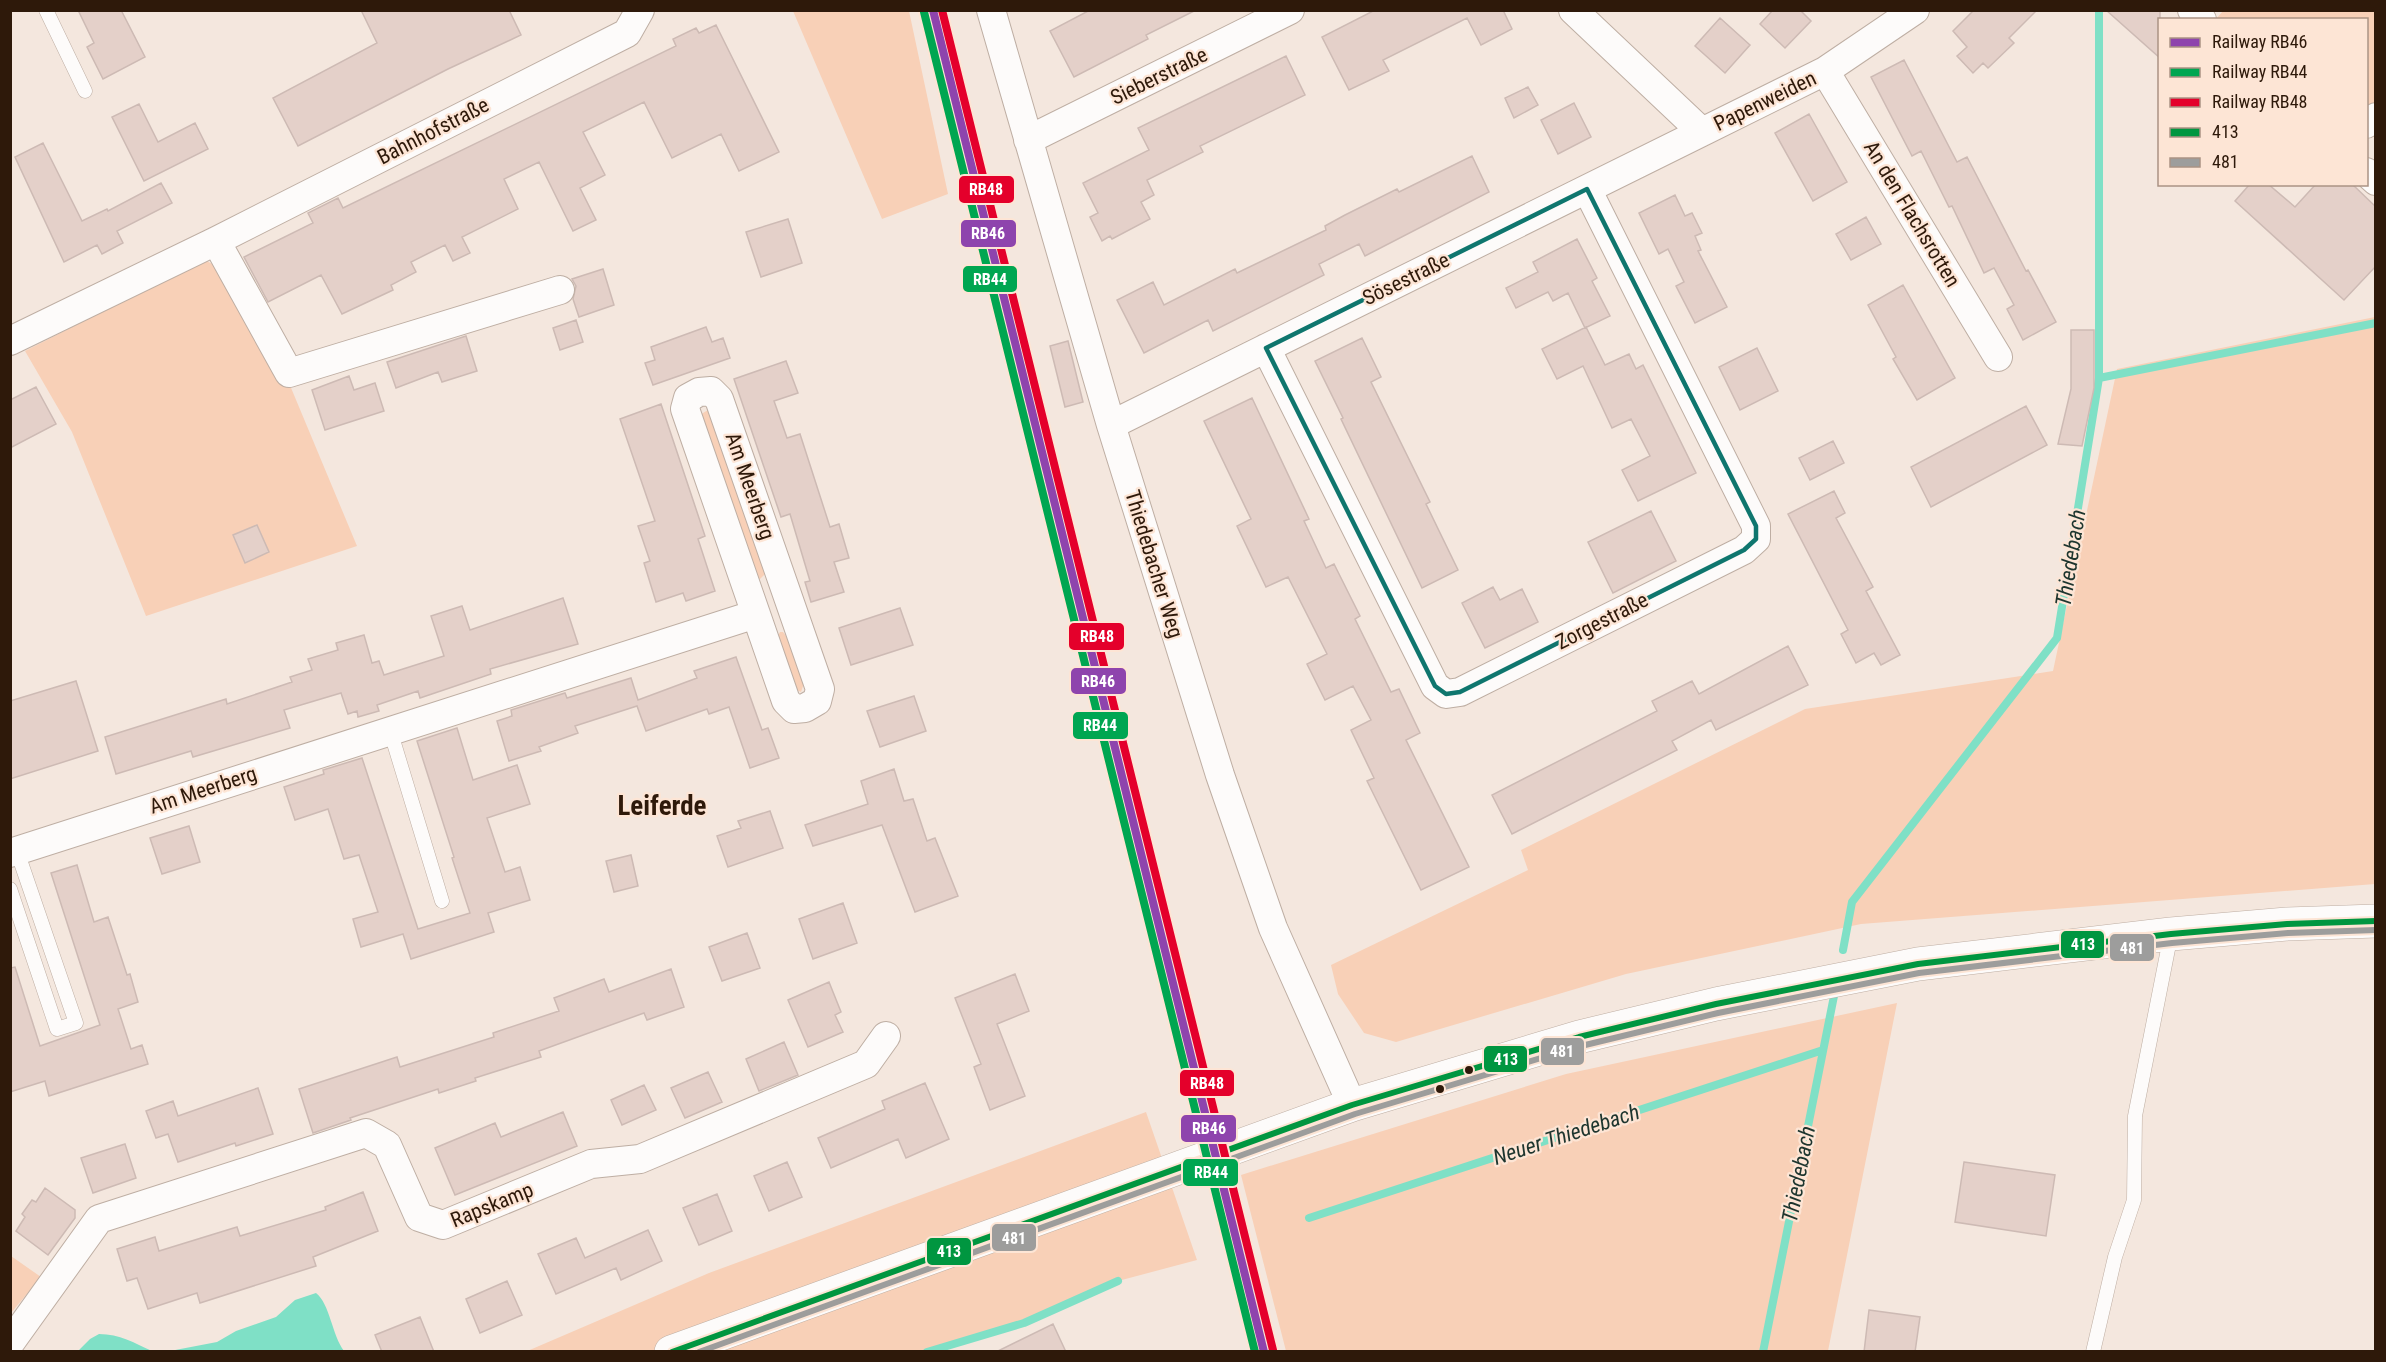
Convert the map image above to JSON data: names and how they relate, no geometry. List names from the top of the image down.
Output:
{
  "streets": {
    "street": [
      "Sieberstraße",
      "Papenweiden",
      "Bahnhofstraße",
      "An den Flachsrotten",
      "Sösestraße",
      "Am Meerberg",
      "Thiedebacher Weg",
      "Zorgestraße",
      "Rapskamp"
    ]
  },
  "crossings": [
    ["Sieberstraße", "Thiedebacher Weg"],
    ["Papenweiden", "An den Flachsrotten"],
    ["Papenweiden", "Sösestraße"],
    ["Sösestraße", "Thiedebacher Weg"],
    ["Sösestraße", "Zorgestraße"]
  ],
  "districts": ["Leiferde"],
  "water": ["Thiedebach", "Neuer Thiedebach"],
  "lines": [
    "rail line RB46",
    "rail line RB48",
    "rail line RB44",
    "transit line 413",
    "transit line 481"
  ],
  "legend": [
    "Railway RB46",
    "Railway RB44",
    "Railway RB48",
    "413",
    "481"
  ]
}
